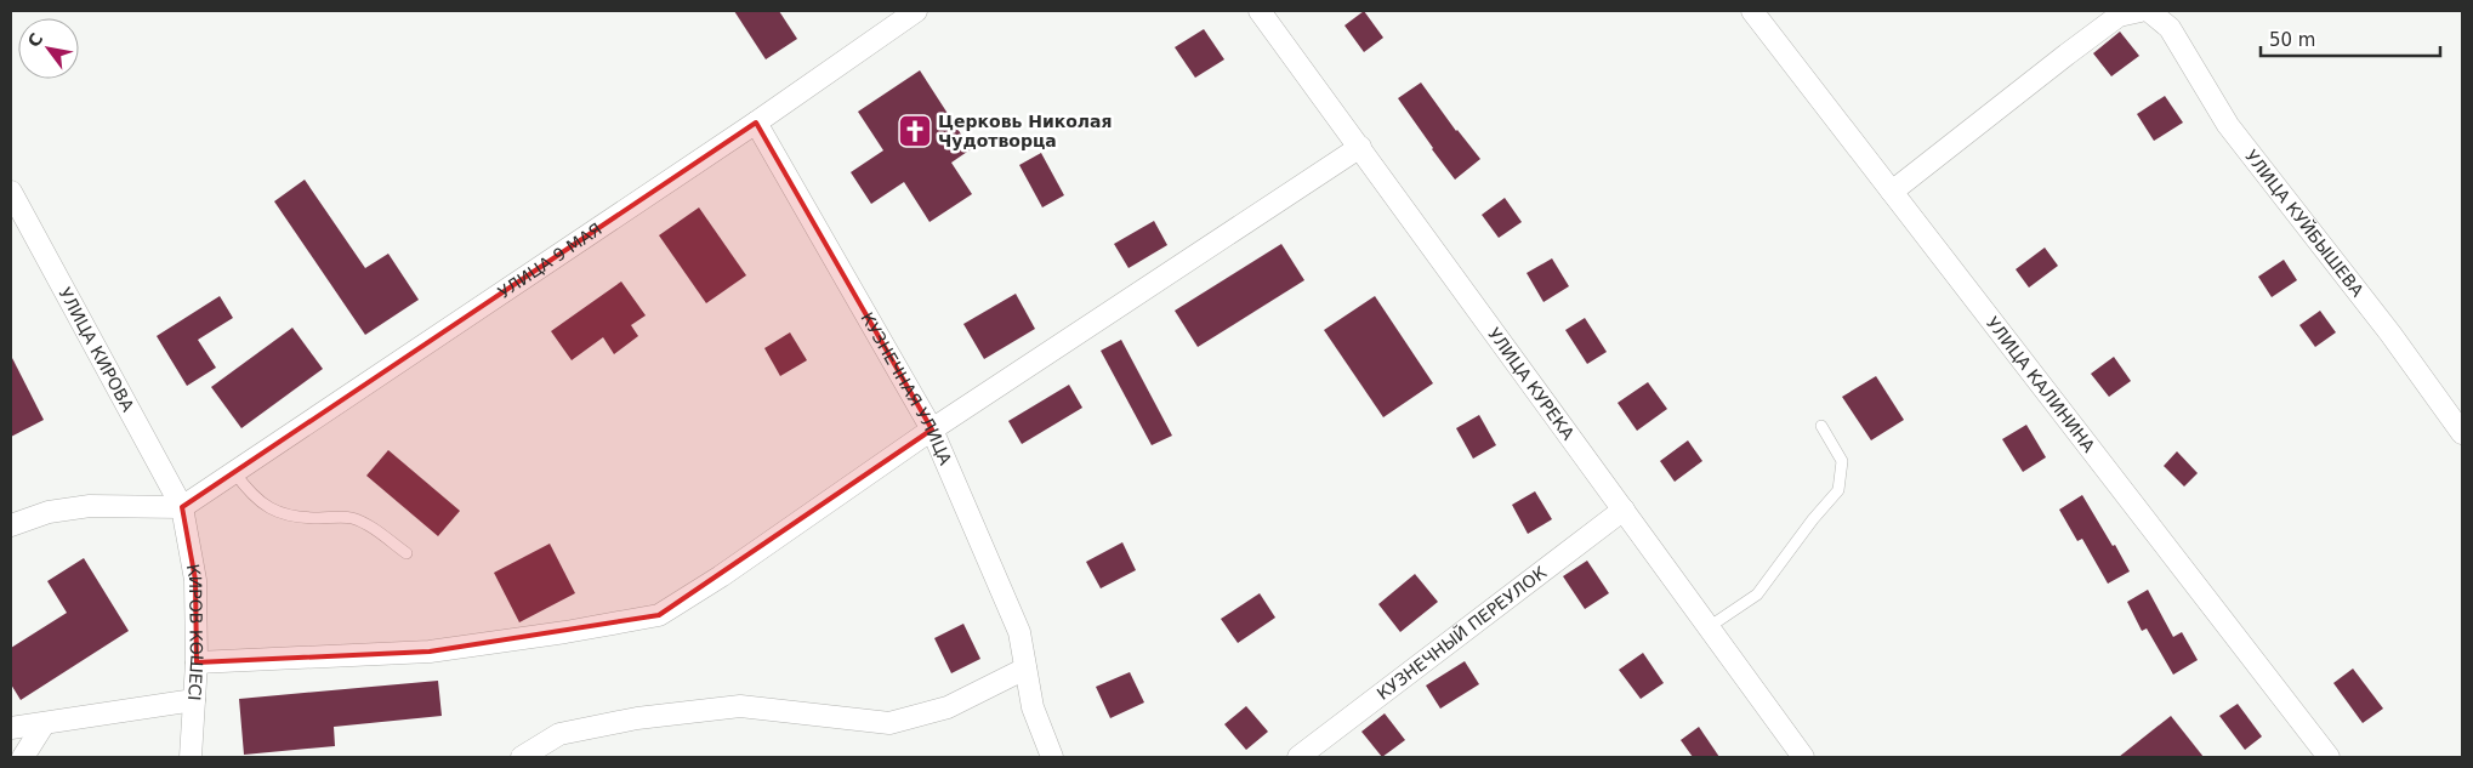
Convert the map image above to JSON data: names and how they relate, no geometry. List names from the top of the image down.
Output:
{
  "streets": {
    "street": [
      "УЛИЦА КУЙБЫШЕВА",
      "УЛИЦА 9 МАЯ",
      "УЛИЦА КИРОВА",
      "УЛИЦА КУРЕКА",
      "УЛИЦА КАЛИНИНА",
      "КУЗНЕЧНАЯ УЛИЦА",
      "КИРОВ КӨШЕСІ",
      "КУЗНЕЧНЫЙ ПЕРЕУЛОК"
    ]
  },
  "crossings": [
    ["УЛИЦА 9 МАЯ", "УЛИЦА КИРОВА"],
    ["УЛИЦА 9 МАЯ", "КУЗНЕЧНАЯ УЛИЦА"],
    ["УЛИЦА 9 МАЯ", "КИРОВ КӨШЕСІ"],
    ["УЛИЦА КИРОВА", "КИРОВ КӨШЕСІ"],
    ["УЛИЦА КУРЕКА", "КУЗНЕЧНЫЙ ПЕРЕУЛОК"]
  ],
  "places": {
    "church": ["Церковь Николая Чудотворца"]
  },
  "scale_bar": "50 m",
  "north": "top left"
}
